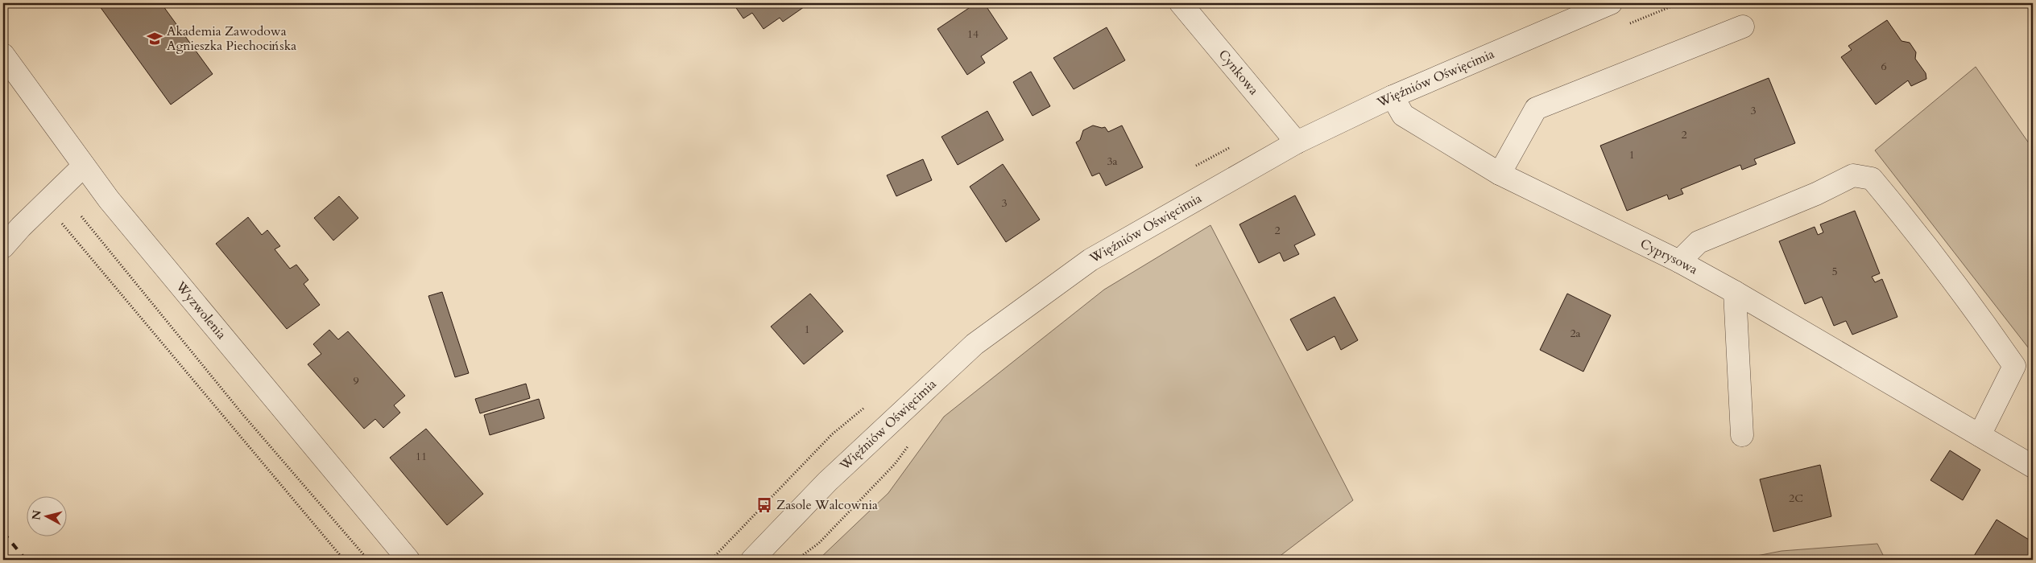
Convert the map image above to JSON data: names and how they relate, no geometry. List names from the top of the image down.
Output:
{
  "streets": {
    "street": [
      "Cynkowa",
      "Więźniów Oświęcimia",
      "Cyprysowa",
      "Wyzwolenia"
    ]
  },
  "crossings": [
    ["Cynkowa", "Więźniów Oświęcimia"],
    ["Więźniów Oświęcimia", "Cyprysowa"]
  ],
  "places": {
    "school or university": ["Akademia Zawodowa Agnieszka Piechocińska"],
    "bus stop": ["Zasole Walcownia"]
  },
  "house_numbers": [
    "14",
    "6",
    "3",
    "2",
    "1",
    "3a",
    "3",
    "2",
    "5",
    "1",
    "2a",
    "9",
    "11",
    "2C"
  ],
  "north": "left"
}
